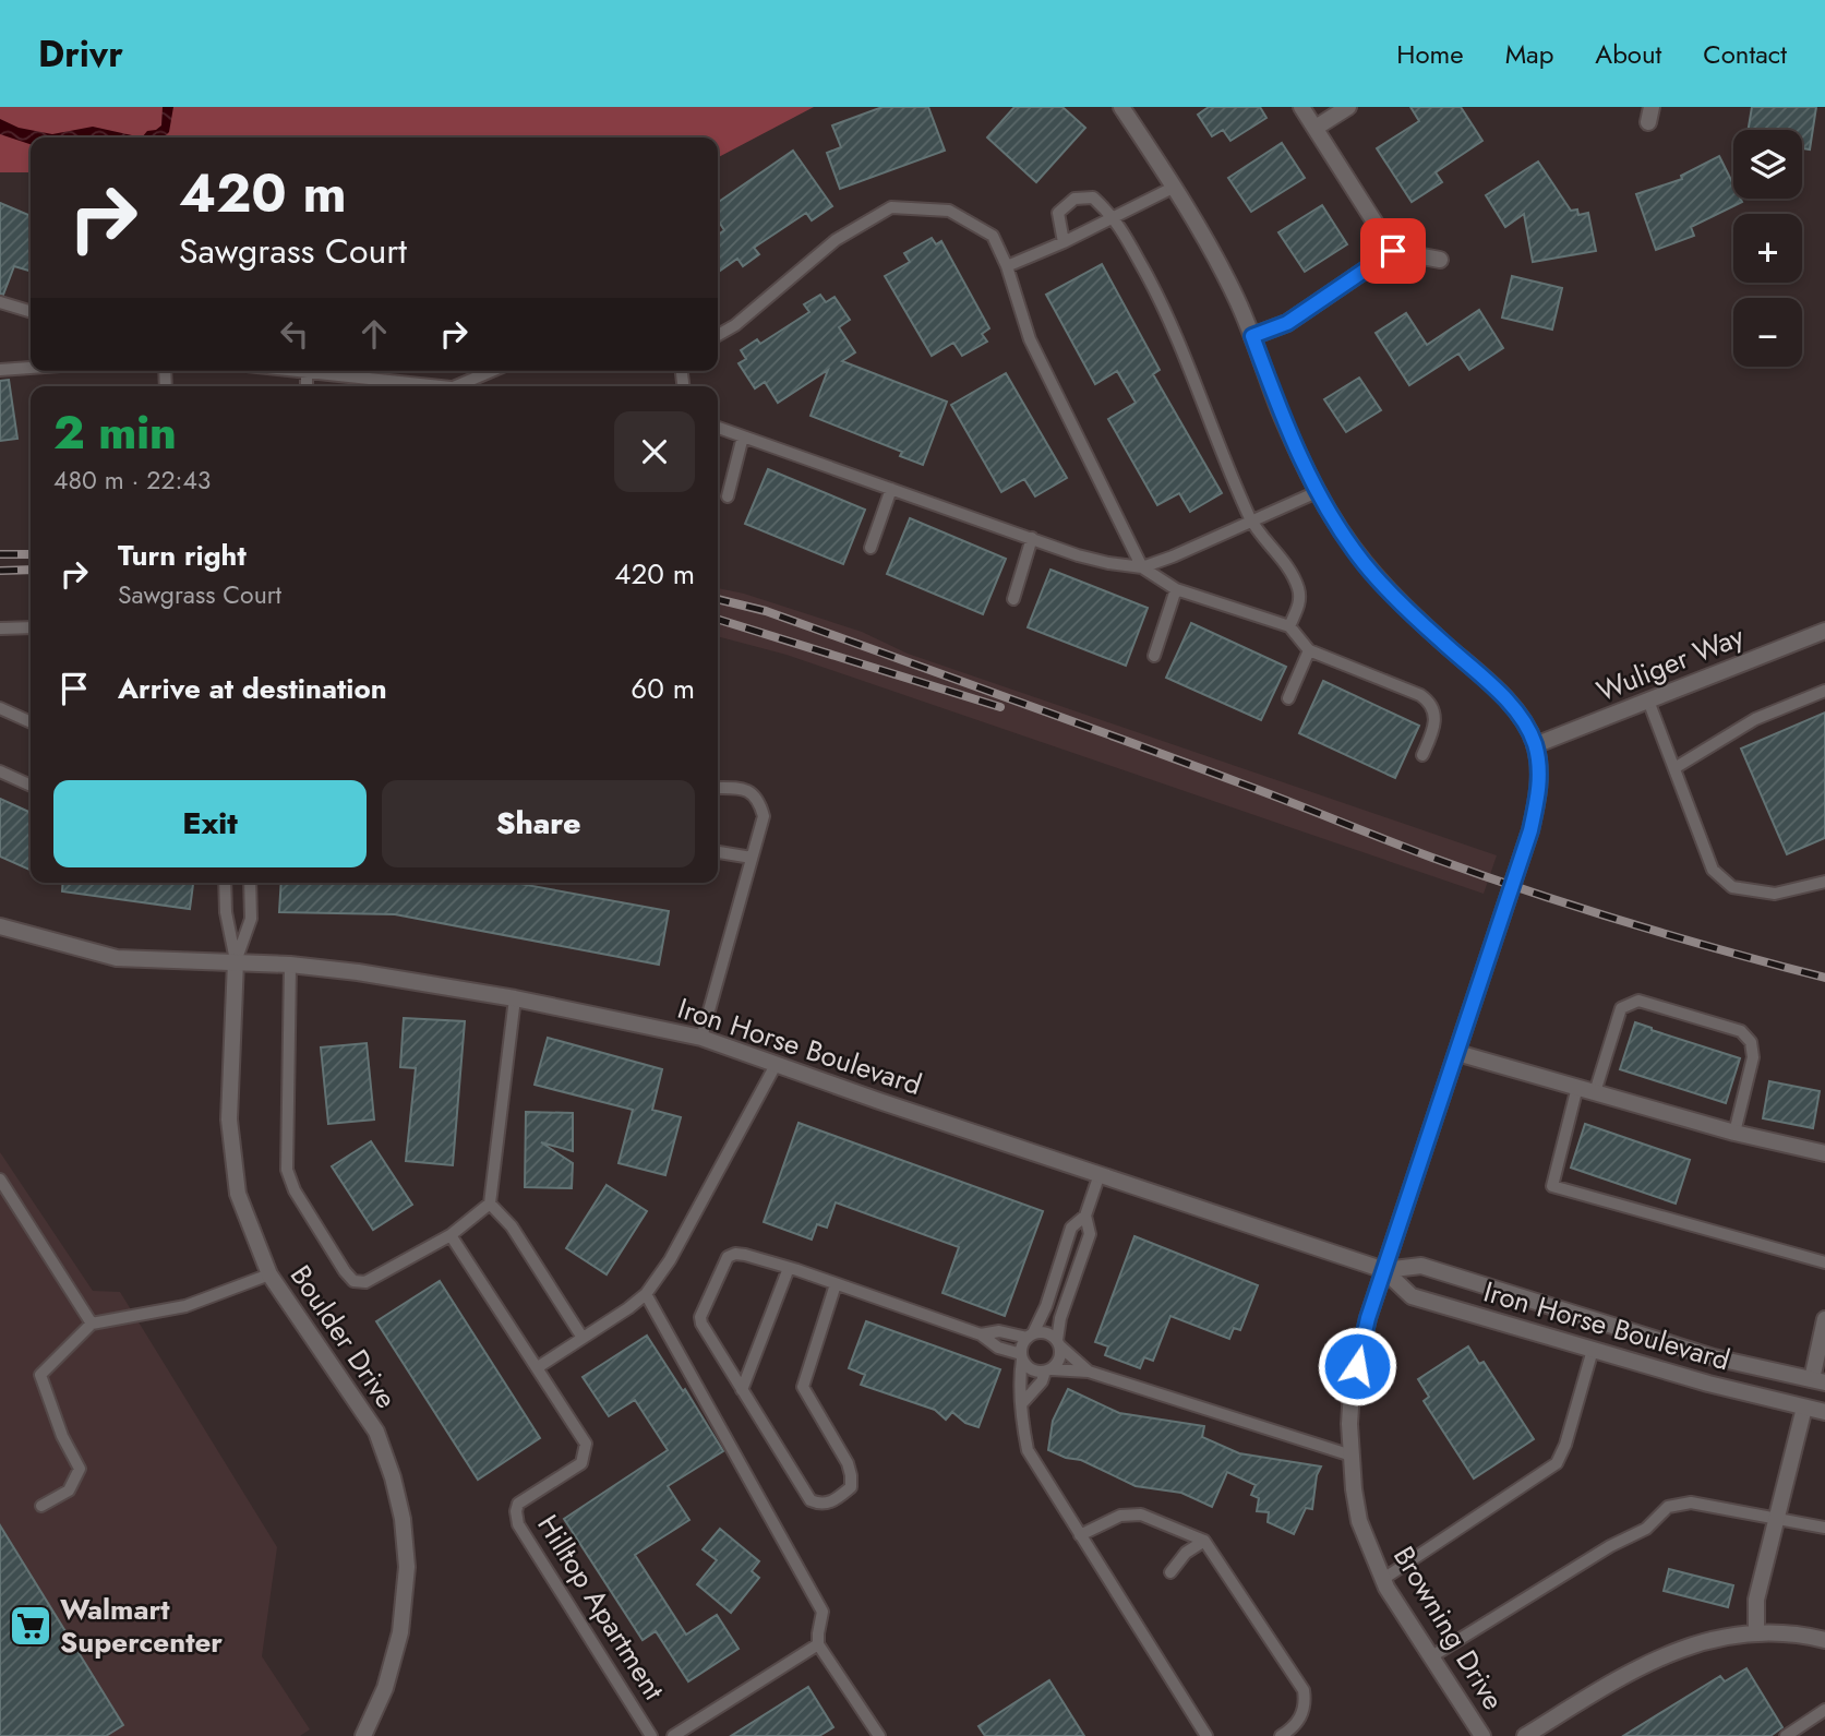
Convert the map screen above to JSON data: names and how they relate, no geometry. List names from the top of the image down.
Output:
{
  "streets": {
    "street": [
      "Wuliger Way",
      "Iron Horse Boulevard",
      "Boulder Drive",
      "Browning Drive"
    ],
    "lane": ["Hilltop Apartment"]
  },
  "crossings": [
    ["Wuliger Way", "Browning Drive"],
    ["Iron Horse Boulevard", "Boulder Drive"],
    ["Iron Horse Boulevard", "Browning Drive"]
  ],
  "places": {
    "supermarket": ["Walmart Supercenter"]
  },
  "page": {
    "header": "Drivr",
    "nav": [
      "Home",
      "Map",
      "About",
      "Contact"
    ],
    "map_buttons": ["+", "−"],
    "turn": ["420 m", "Sawgrass Court"],
    "heading": ["2 min", "480 m · 22:43"],
    "list": [
      {
        "name": "Turn right",
        "note": "Sawgrass Court",
        "value": "420 m"
      },
      {
        "name": "Arrive at destination",
        "value": "60 m"
      }
    ],
    "buttons": ["Exit", "Share"]
  }
}
